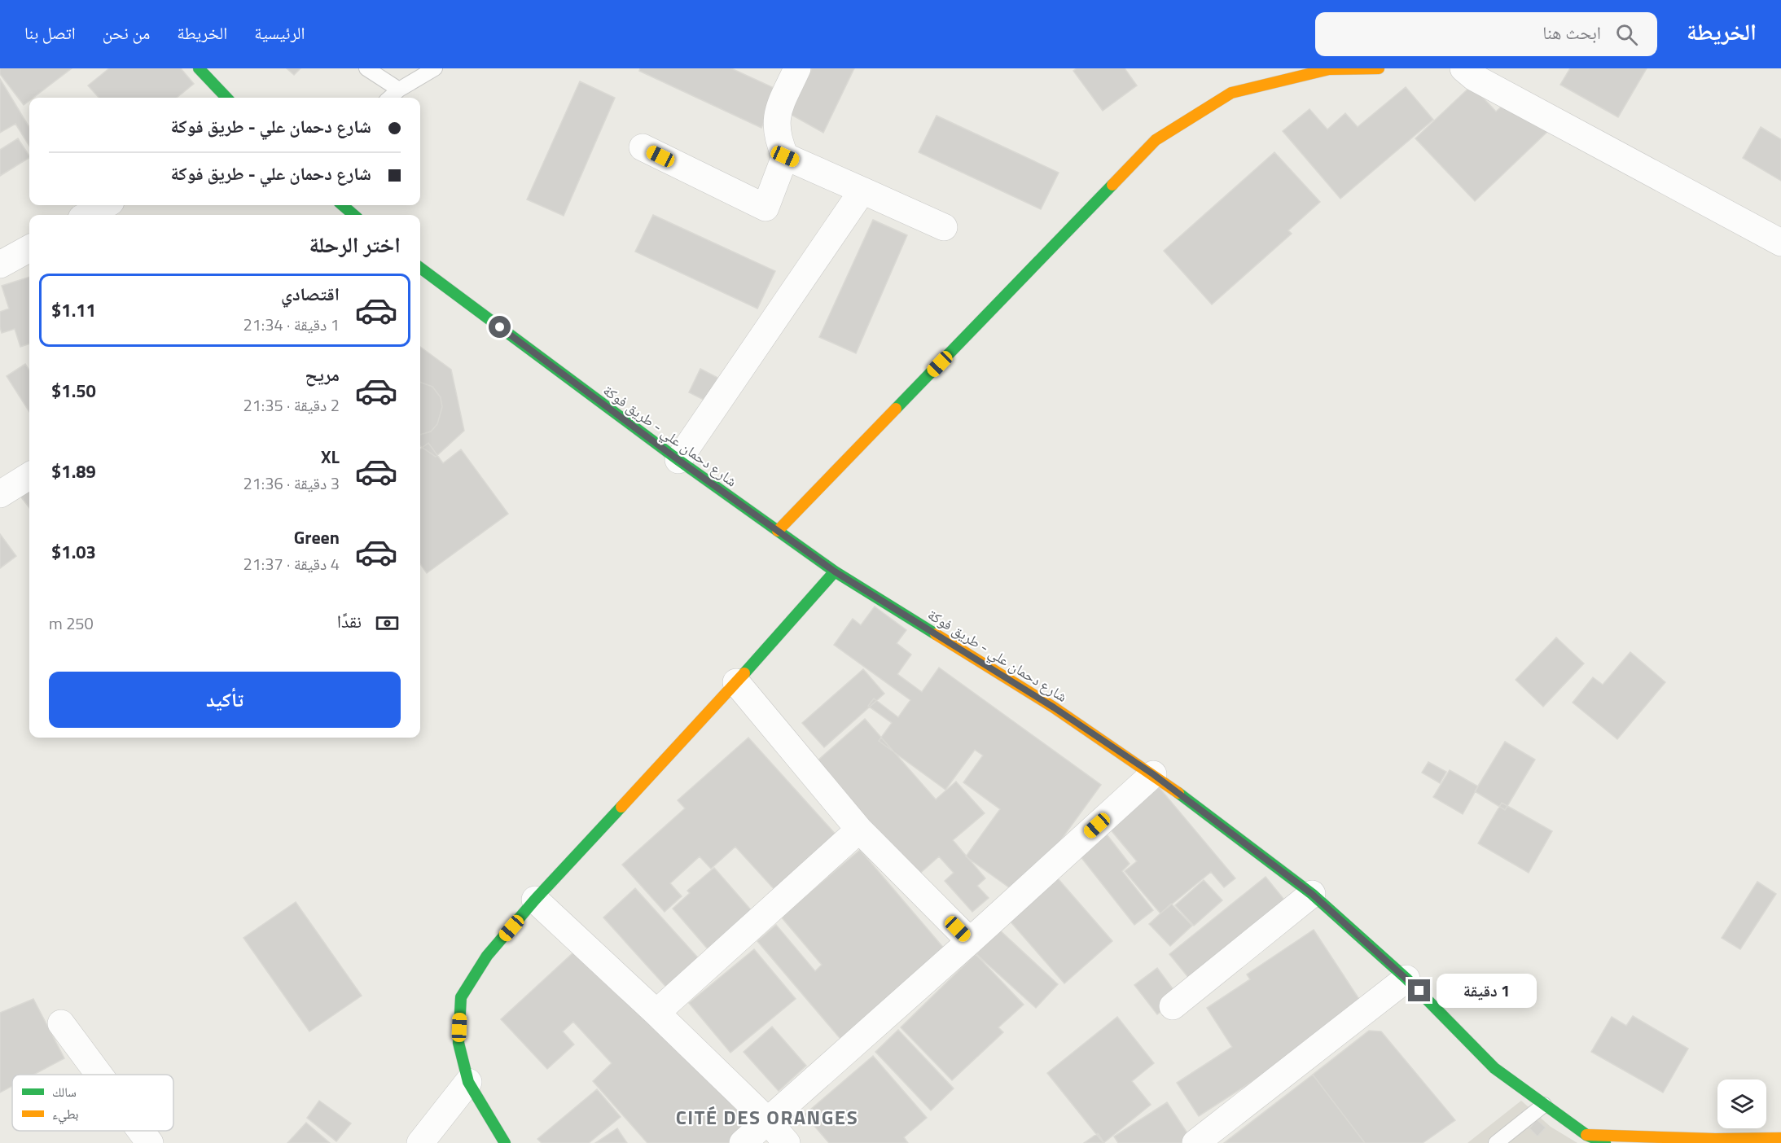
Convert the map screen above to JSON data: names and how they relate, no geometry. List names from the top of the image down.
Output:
{
  "streets": {
    "main road": ["شارع دحمان علي - طريق فوكة"]
  },
  "districts": ["CITÉ DES ORANGES"],
  "legend": ["سالك", "بطيء"],
  "page": {
    "header": "الخريطة",
    "search": "ابحث هنا",
    "nav": [
      "الرئيسية",
      "الخريطة",
      "من نحن",
      "اتصل بنا"
    ],
    "banner": ["شارع دحمان علي - طريق فوكة", "شارع دحمان علي - طريق فوكة"],
    "heading": "اختر الرحلة",
    "list": [
      {
        "name": "اقتصادي",
        "note": "1 دقيقة · 21:34",
        "value": "$1.11"
      },
      {
        "name": "مريح",
        "note": "2 دقيقة · 21:35",
        "value": "$1.50"
      },
      {
        "name": "XL",
        "note": "3 دقيقة · 21:36",
        "value": "$1.89"
      },
      {
        "name": "Green",
        "note": "4 دقيقة · 21:37",
        "value": "$1.03"
      }
    ],
    "pay": ["نقدًا", "250 m"],
    "buttons": "تأكيد",
    "bubble": "1 دقيقة"
  }
}
